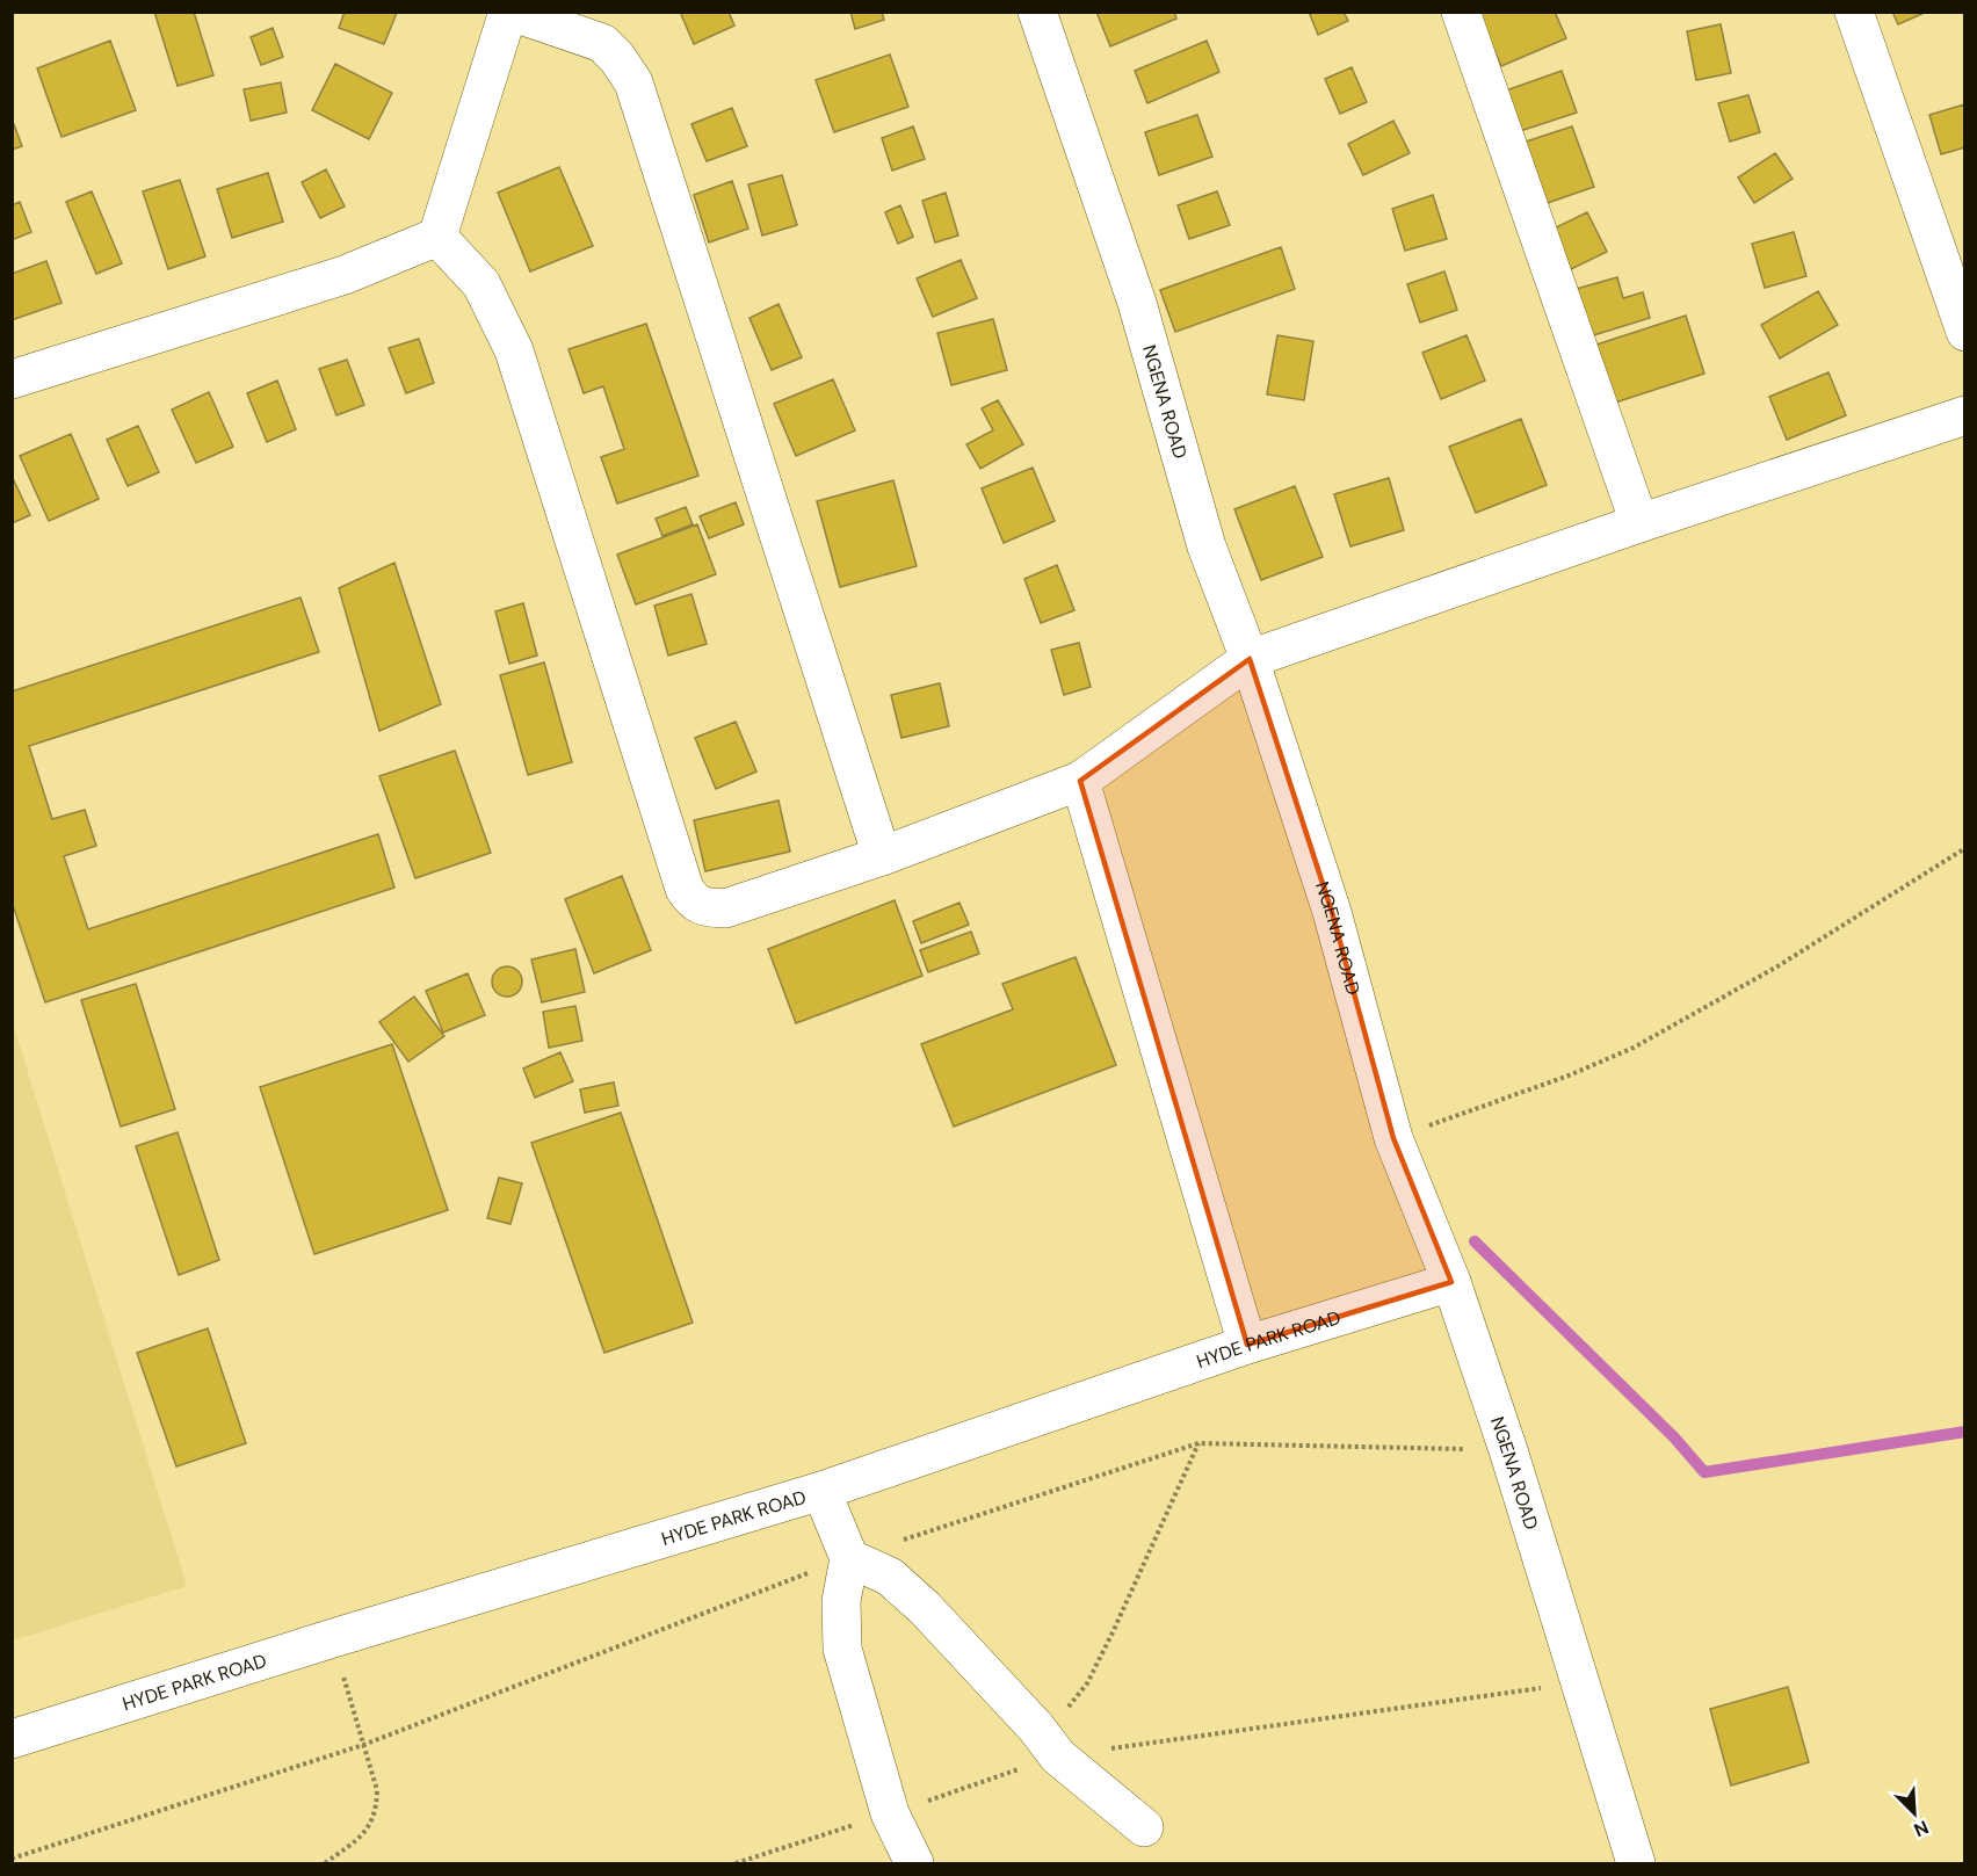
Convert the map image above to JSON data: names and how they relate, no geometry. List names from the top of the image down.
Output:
{
  "streets": {
    "street": ["NGENA ROAD", "HYDE PARK ROAD"]
  },
  "crossings": [
    ["NGENA ROAD", "HYDE PARK ROAD"]
  ],
  "north": "bottom right"
}
